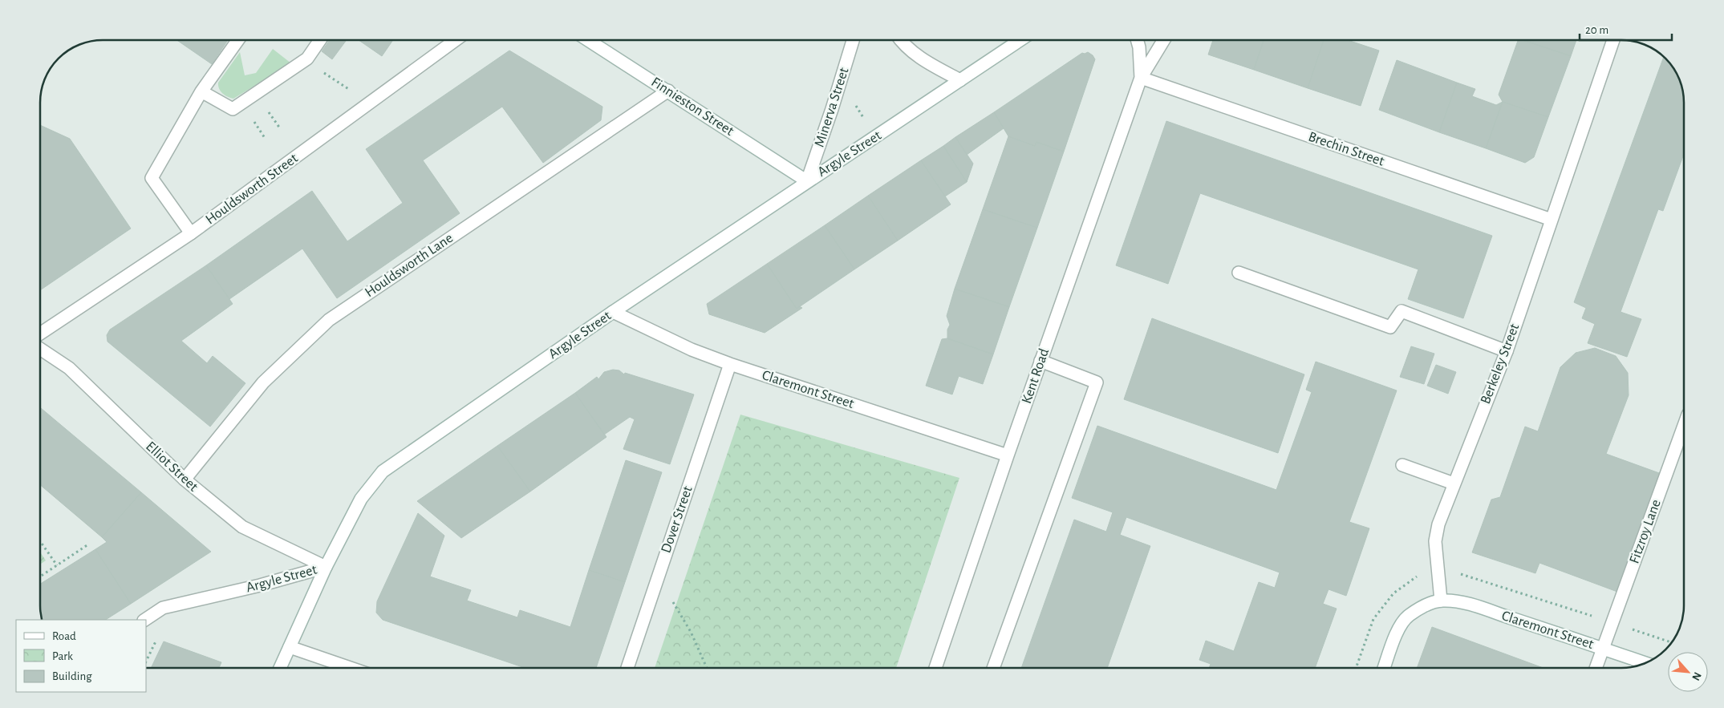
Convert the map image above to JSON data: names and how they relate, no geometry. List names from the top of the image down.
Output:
{
  "streets": {
    "street": [
      "Finnieston Street",
      "Minerva Street",
      "Brechin Street",
      "Argyle Street",
      "Houldsworth Street",
      "Houldsworth Lane",
      "Berkeley Street",
      "Kent Road",
      "Claremont Street",
      "Elliot Street",
      "Dover Street",
      "Fitzroy Lane"
    ]
  },
  "crossings": [
    ["Finnieston Street", "Minerva Street"],
    ["Finnieston Street", "Argyle Street"],
    ["Finnieston Street", "Houldsworth Lane"],
    ["Minerva Street", "Argyle Street"],
    ["Brechin Street", "Berkeley Street"],
    ["Brechin Street", "Kent Road"],
    ["Argyle Street", "Claremont Street"],
    ["Argyle Street", "Elliot Street"],
    ["Houldsworth Lane", "Elliot Street"],
    ["Berkeley Street", "Claremont Street"],
    ["Kent Road", "Claremont Street"],
    ["Claremont Street", "Dover Street"],
    ["Claremont Street", "Fitzroy Lane"]
  ],
  "legend": ["Road", "Park", "Building"],
  "scale_bar": "20 m",
  "north": "bottom right"
}
